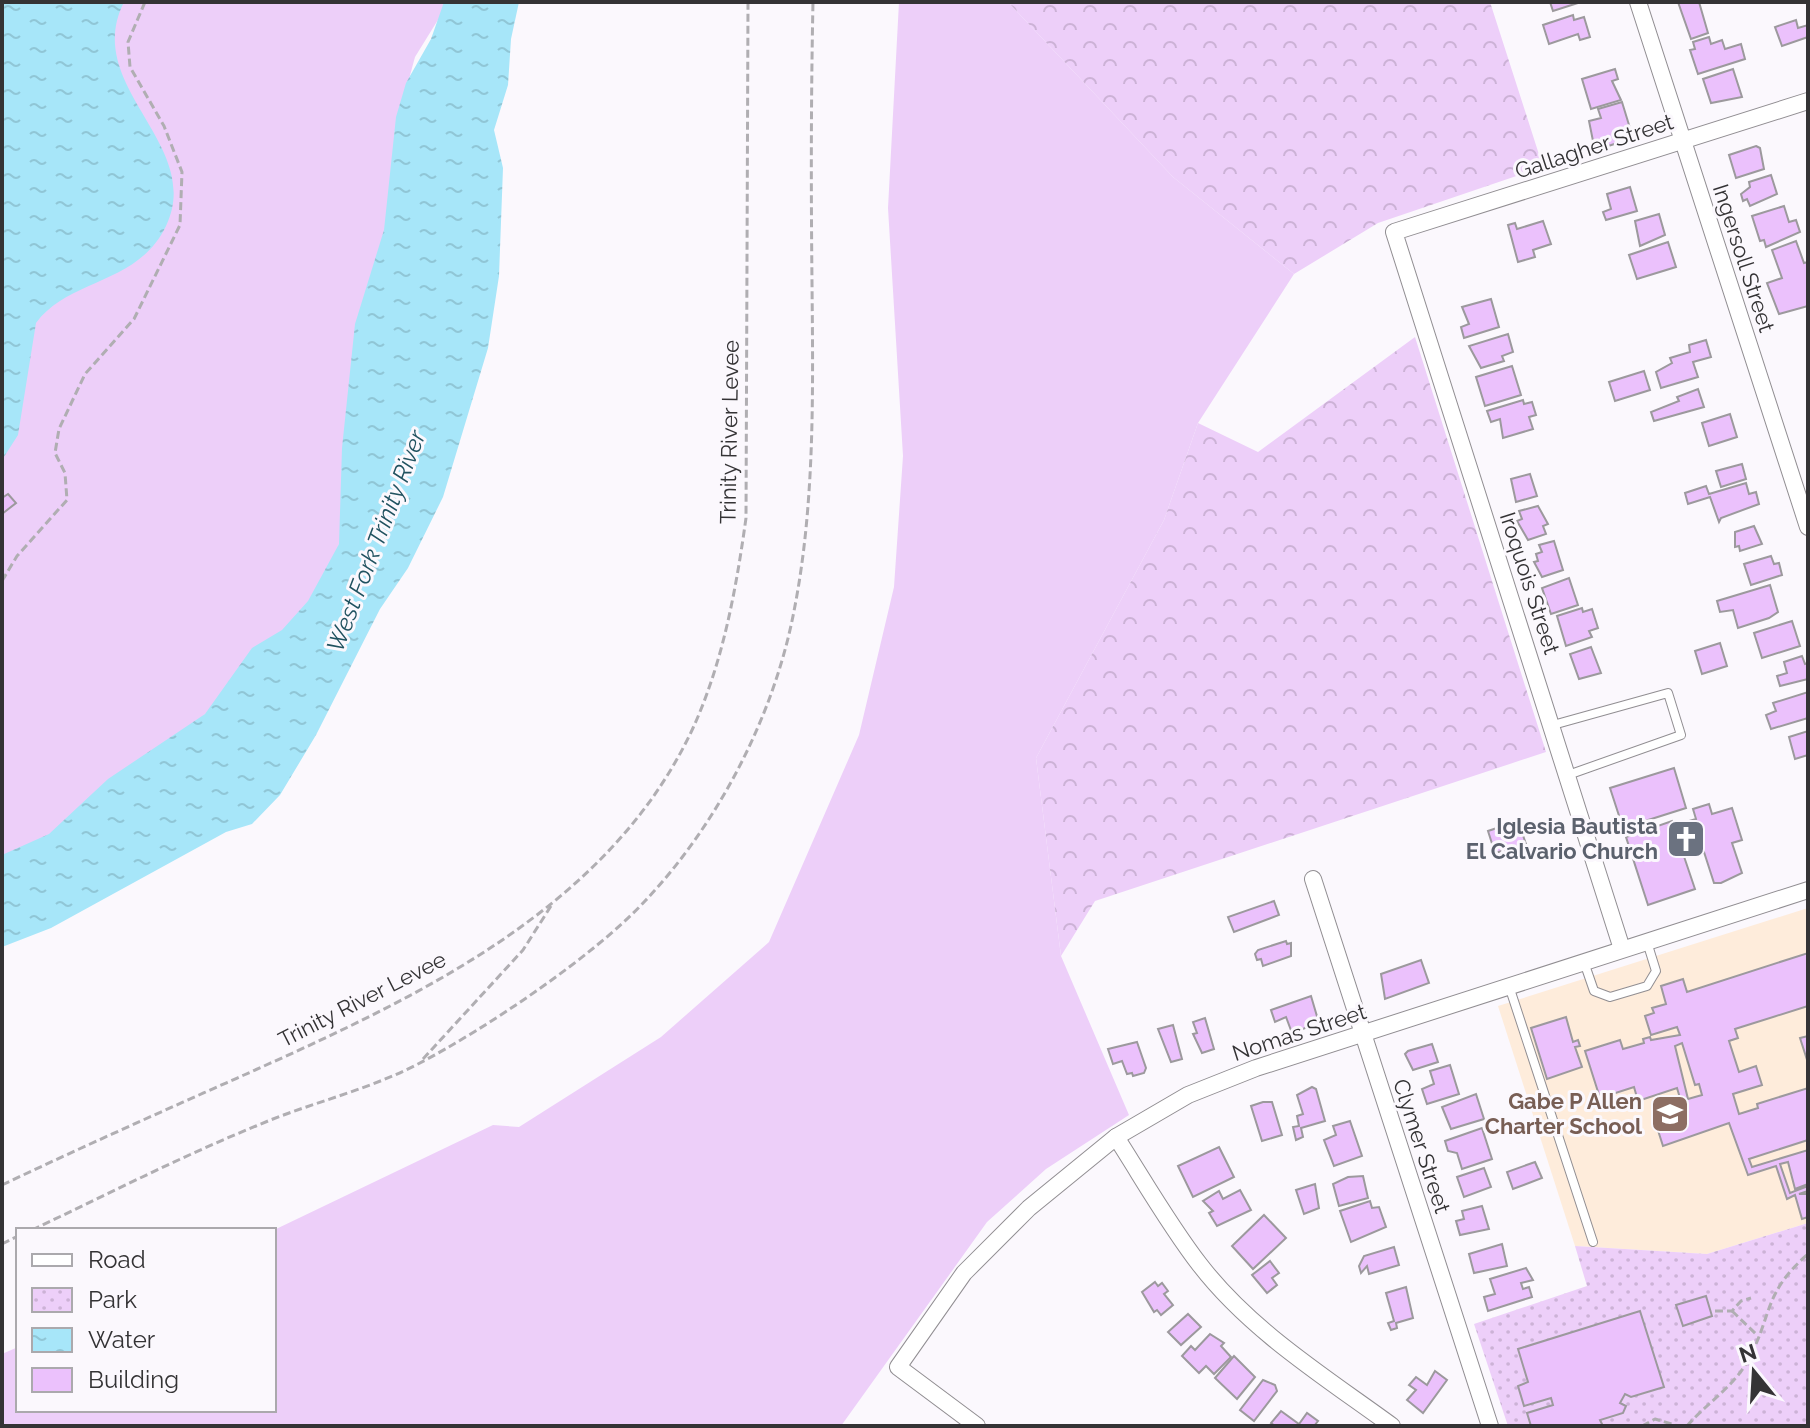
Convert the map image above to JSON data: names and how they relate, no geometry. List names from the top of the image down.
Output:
{
  "streets": {
    "street": [
      "Gallagher Street",
      "Ingersoll Street",
      "Iroquois Street",
      "Nomas Street",
      "Clymer Street"
    ],
    "path": ["Trinity River Levee"]
  },
  "crossings": [
    ["Gallagher Street", "Ingersoll Street"],
    ["Gallagher Street", "Iroquois Street"],
    ["Iroquois Street", "Nomas Street"],
    ["Nomas Street", "Clymer Street"]
  ],
  "water": ["West Fork Trinity River"],
  "places": {
    "church": ["Iglesia Bautista El Calvario Church"],
    "school or university": ["Gabe P Allen Charter School"]
  },
  "legend": [
    "Road",
    "Park",
    "Water",
    "Building"
  ],
  "north": "top"
}
